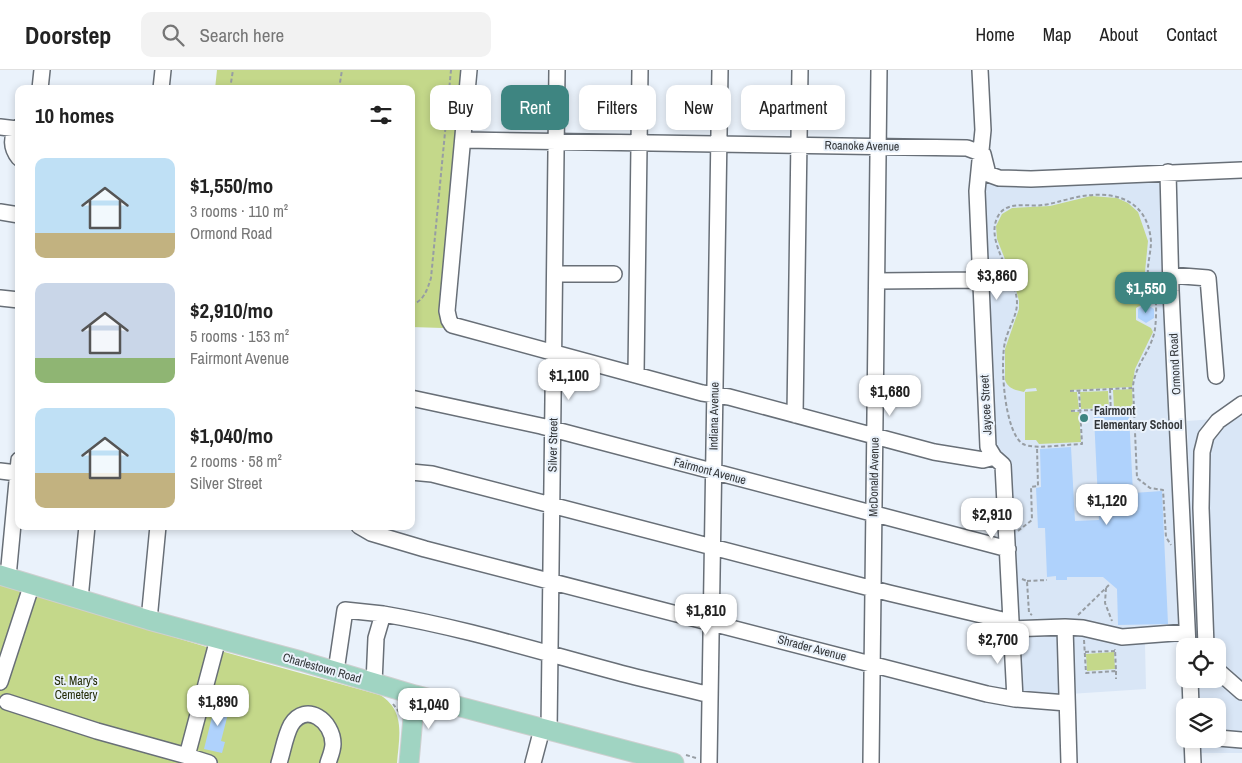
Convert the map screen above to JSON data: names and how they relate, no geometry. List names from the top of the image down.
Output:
{
  "streets": {
    "main road": ["Charlestown Road"],
    "street": [
      "Roanoke Avenue",
      "Ormond Road",
      "Jaycee Street",
      "Indiana Avenue",
      "Silver Street",
      "Fairmont Avenue",
      "McDonald Avenue",
      "Shrader Avenue"
    ]
  },
  "crossings": [
    ["Roanoke Avenue", "Jaycee Street"],
    ["Roanoke Avenue", "Indiana Avenue"],
    ["Roanoke Avenue", "Silver Street"],
    ["Roanoke Avenue", "McDonald Avenue"],
    ["Jaycee Street", "Fairmont Avenue"],
    ["Jaycee Street", "Shrader Avenue"],
    ["Indiana Avenue", "Fairmont Avenue"],
    ["Indiana Avenue", "Shrader Avenue"],
    ["Silver Street", "Fairmont Avenue"],
    ["Silver Street", "Shrader Avenue"],
    ["Silver Street", "Charlestown Road"],
    ["Fairmont Avenue", "McDonald Avenue"],
    ["McDonald Avenue", "Shrader Avenue"]
  ],
  "parks": ["St. Mary's Cemetery"],
  "places": ["Fairmont Elementary School"],
  "page": {
    "header": "Doorstep",
    "search": "Search here",
    "nav": [
      "Home",
      "Map",
      "About",
      "Contact"
    ],
    "chip": [
      "Buy",
      "Rent",
      "Filters",
      "New",
      "Apartment"
    ],
    "heading": "10 homes",
    "list": [
      {
        "name": "$1,550/mo",
        "note": "3 rooms · 110 m² · Ormond Road"
      },
      {
        "name": "$2,910/mo",
        "note": "5 rooms · 153 m² · Fairmont Avenue"
      },
      {
        "name": "$1,040/mo",
        "note": "2 rooms · 58 m² · Silver Street"
      }
    ],
    "price": [
      "$3,860",
      "$1,550",
      "$1,100",
      "$1,680",
      "$1,120",
      "$2,910",
      "$1,810",
      "$2,700",
      "$1,890",
      "$1,040"
    ]
  }
}
